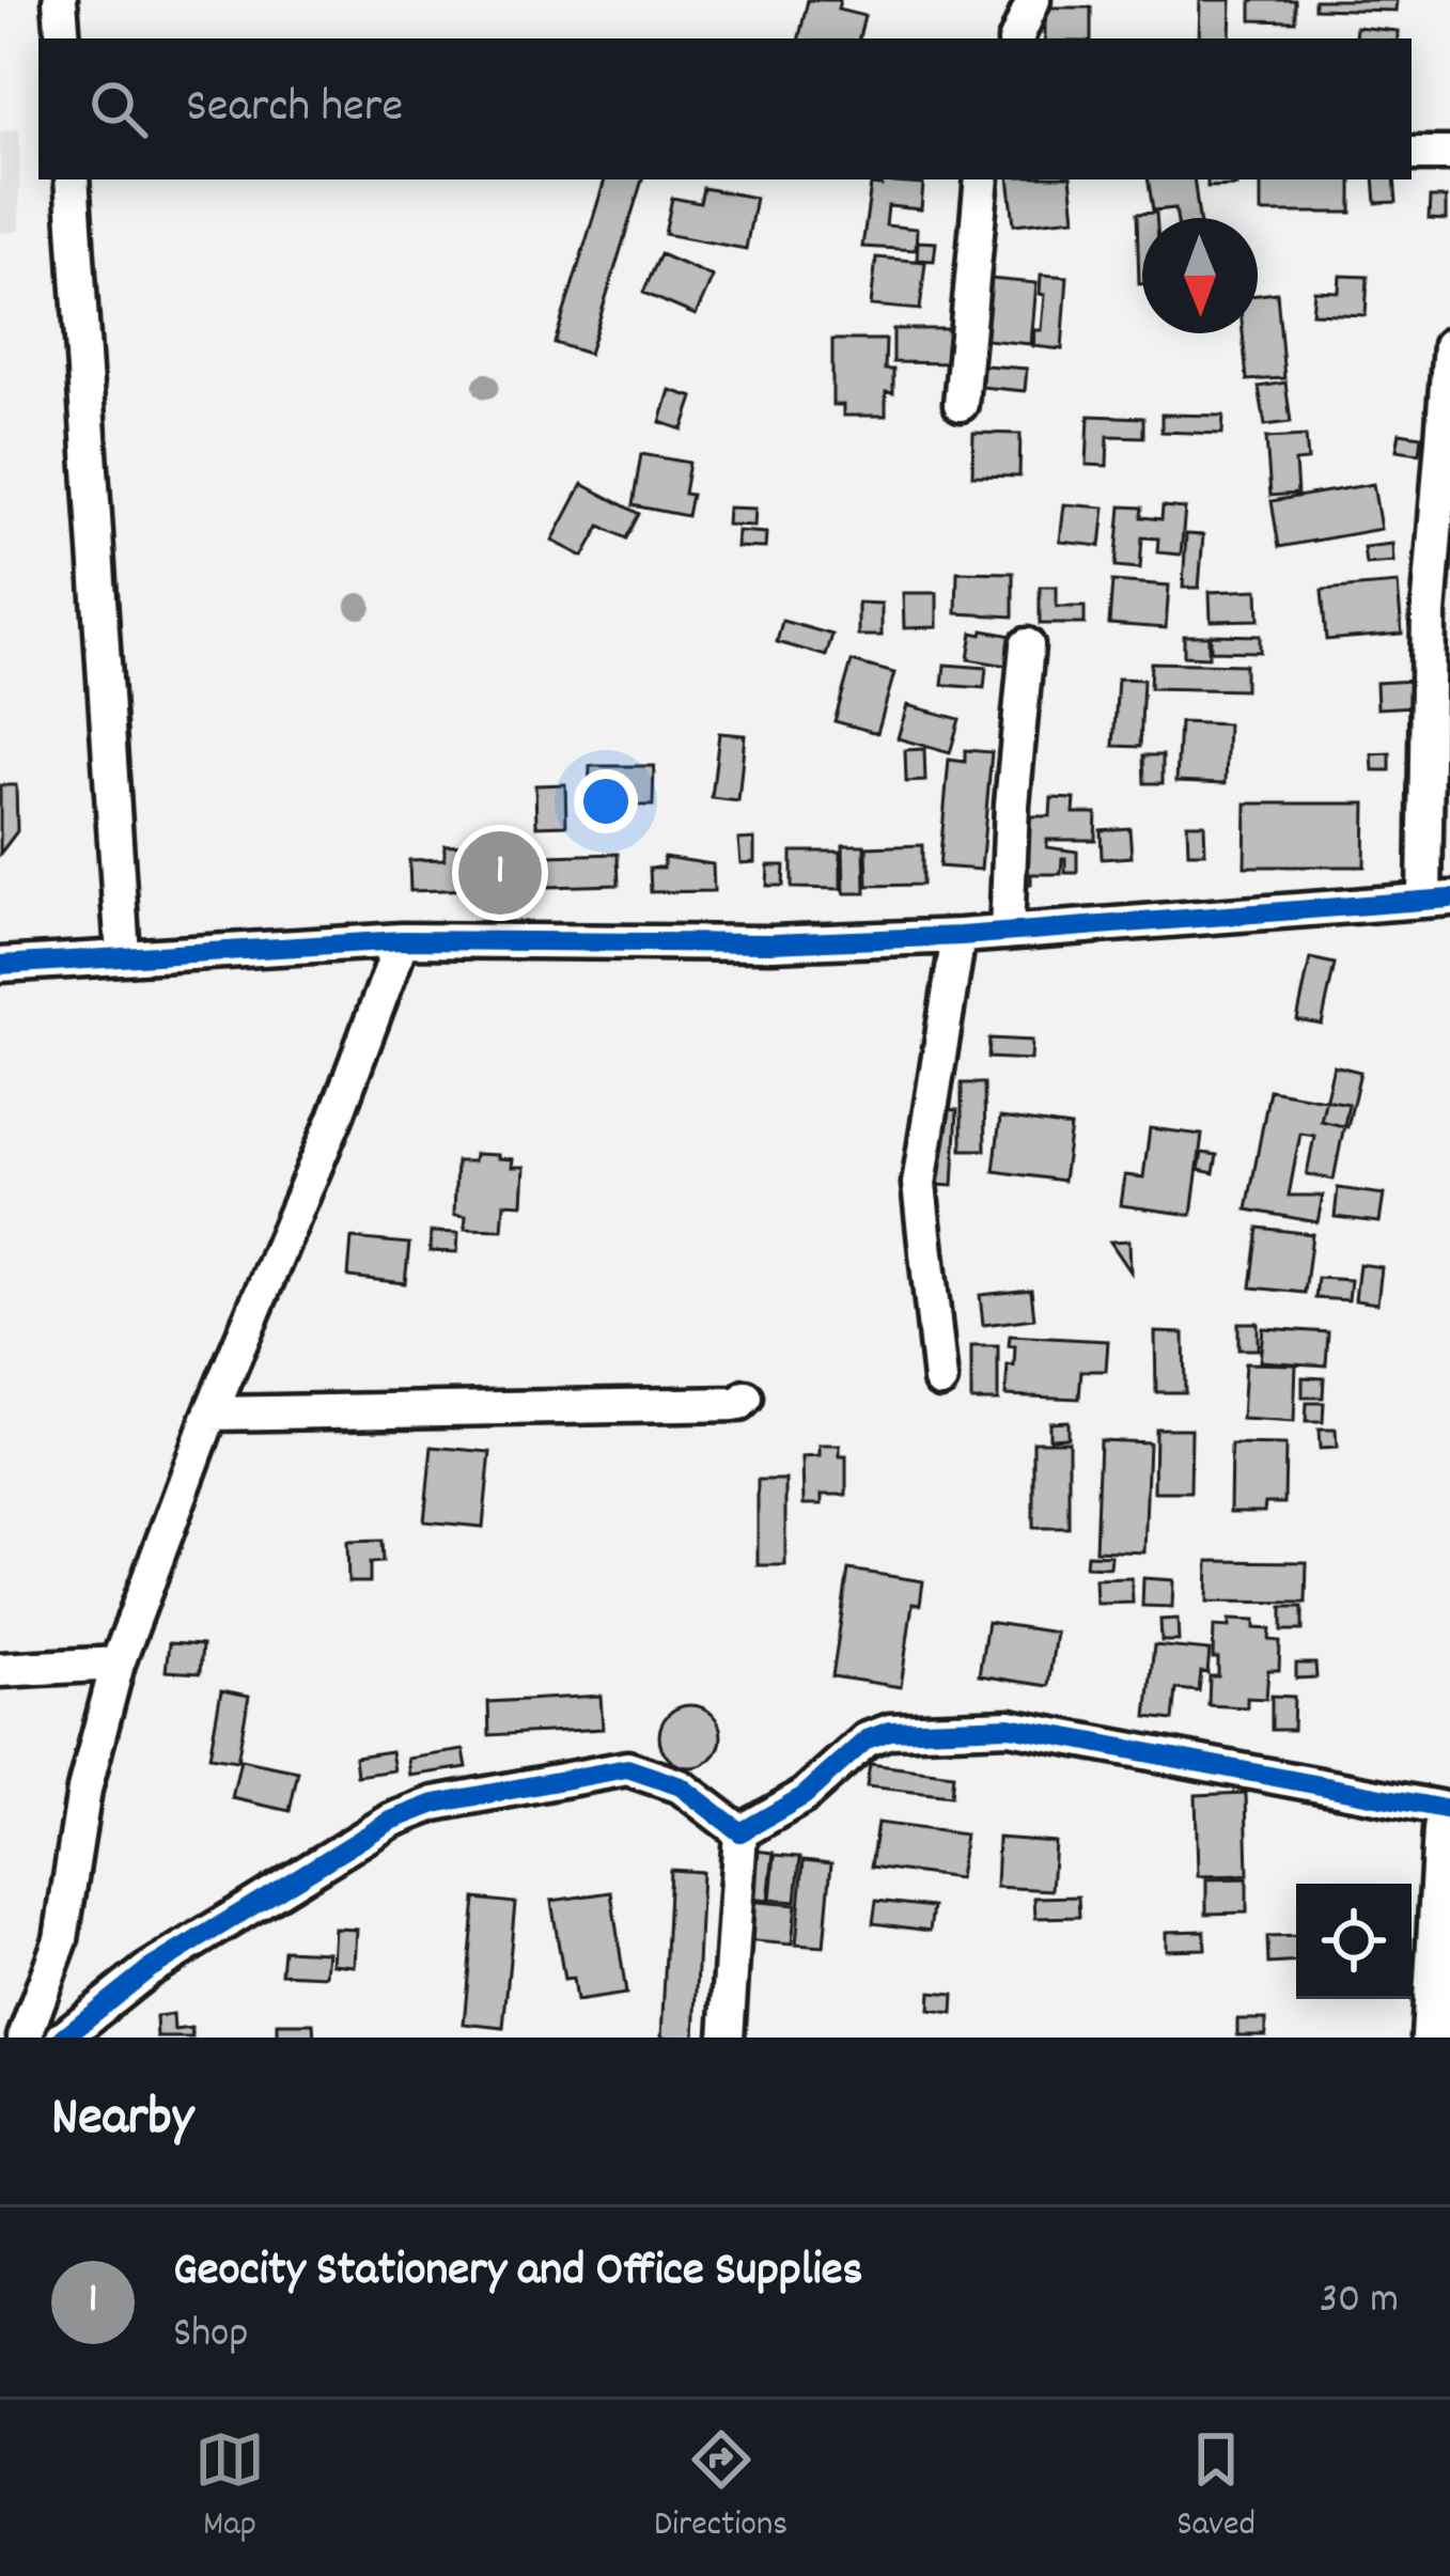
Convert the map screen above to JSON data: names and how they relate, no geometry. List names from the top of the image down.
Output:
{
  "north": "bottom",
  "page": {
    "search": "Search here",
    "pins": "1",
    "heading": "Nearby",
    "list": [
      {
        "mark": "1",
        "name": "Geocity Stationery and Office Supplies",
        "note": "Shop",
        "value": "30 m"
      }
    ],
    "nav": ["Map", "Directions", "Saved"]
  }
}
